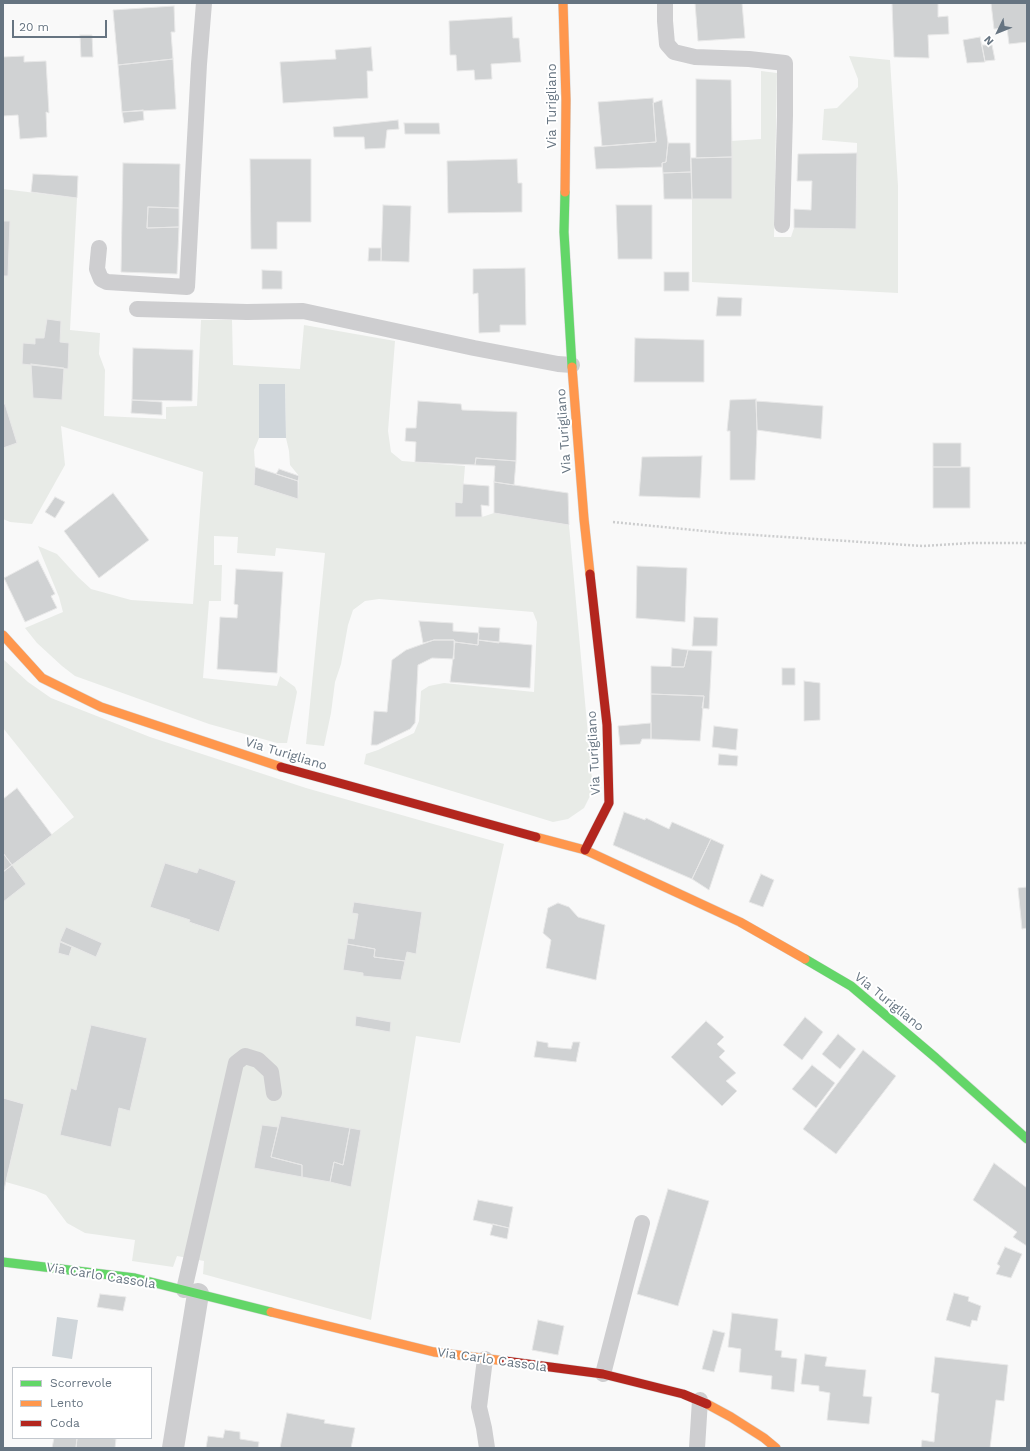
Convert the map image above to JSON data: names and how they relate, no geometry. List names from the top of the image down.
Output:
{
  "streets": {
    "street": ["Via Turigliano", "Via Carlo Cassola"]
  },
  "legend": ["Scorrevole", "Lento", "Coda"],
  "scale_bar": "20 m",
  "north": "bottom left"
}
